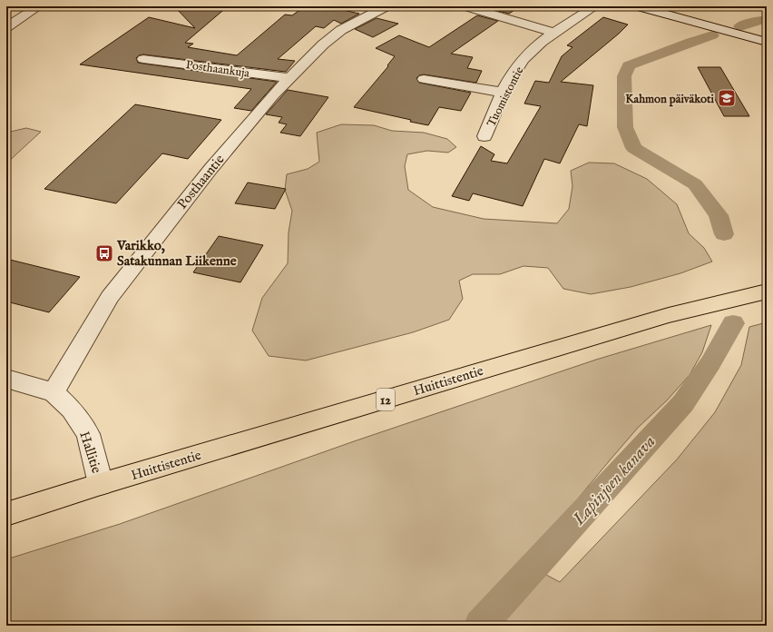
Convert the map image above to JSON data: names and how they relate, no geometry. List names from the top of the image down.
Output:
{
  "streets": {
    "highway": ["Huittistentie", "12"],
    "street": [
      "Posthaankuja",
      "Tuomistontie",
      "Posthaantie",
      "Hallitie"
    ]
  },
  "crossings": [
    ["Posthaankuja", "Posthaantie"],
    ["Posthaantie", "Hallitie"],
    ["Huittistentie", "Hallitie"]
  ],
  "water": ["Lapinjoen kanava"],
  "places": {
    "school or university": ["Kahmon päiväkoti"],
    "bus stop": ["Varikko, Satakunnan Liikenne"]
  }
}
